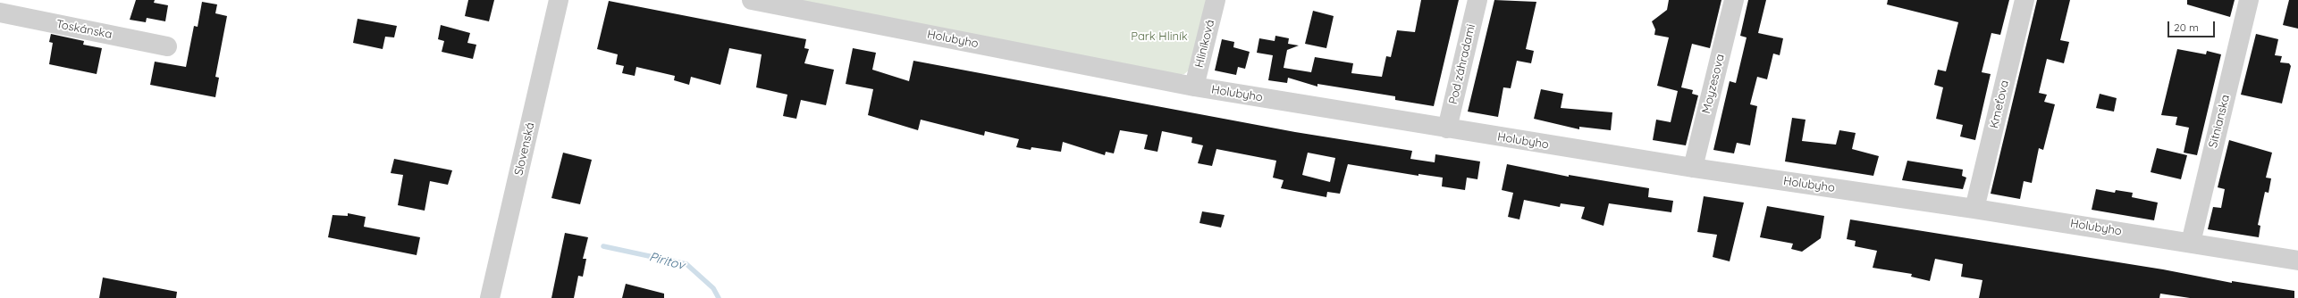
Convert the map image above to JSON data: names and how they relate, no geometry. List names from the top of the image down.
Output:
{
  "streets": {
    "street": [
      "Toskánska",
      "Holubyho",
      "Hliníková",
      "Pod záhradami",
      "Moyzesova",
      "Kmeťova",
      "Sitnianska",
      "Slovenská"
    ]
  },
  "crossings": [
    ["Holubyho", "Hliníková"],
    ["Holubyho", "Pod záhradami"],
    ["Holubyho", "Moyzesova"],
    ["Holubyho", "Kmeťova"],
    ["Holubyho", "Sitnianska"]
  ],
  "water": ["Piritov"],
  "parks": ["Park Hliník"],
  "scale_bar": "20 m"
}
